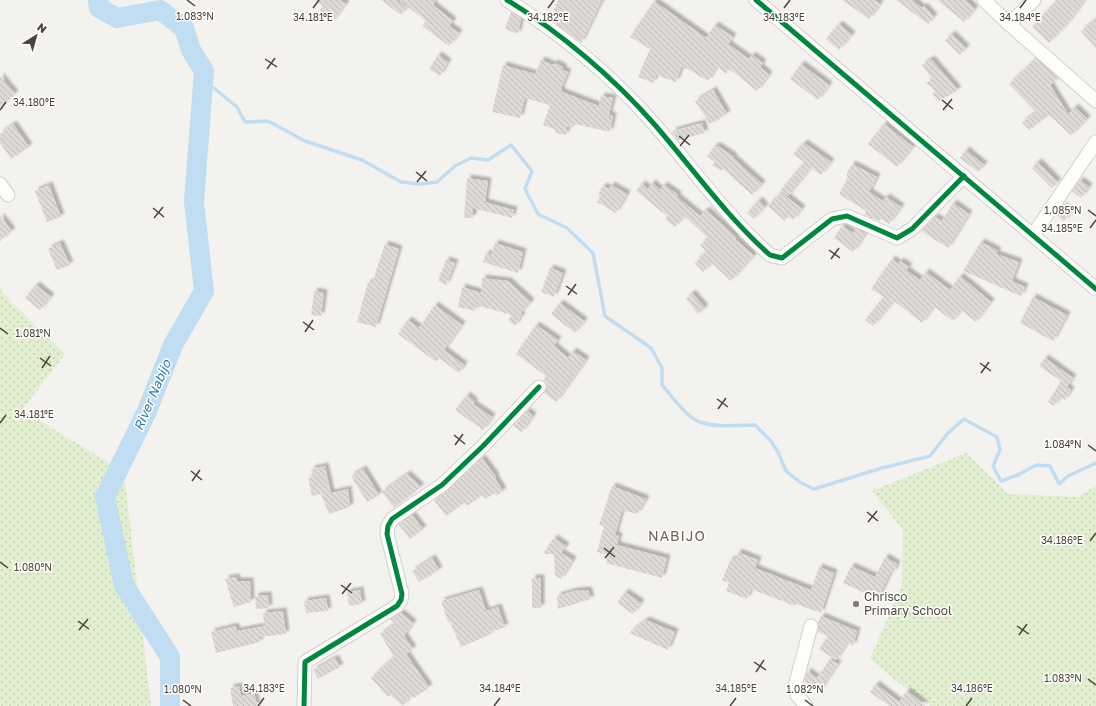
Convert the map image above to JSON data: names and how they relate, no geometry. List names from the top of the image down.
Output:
{
  "districts": ["NABIJO"],
  "water": ["River Nabijo"],
  "places": ["Chrisco Primary School"],
  "north": "top right",
  "coordinates": [
    "1.083°N",
    "34.181°E",
    "34.182°E",
    "34.183°E",
    "34.184°E",
    "34.180°E",
    "1.085°N",
    "34.185°E",
    "1.081°N",
    "1.084°N",
    "34.186°E",
    "1.080°N",
    "1.082°N"
  ]
}
